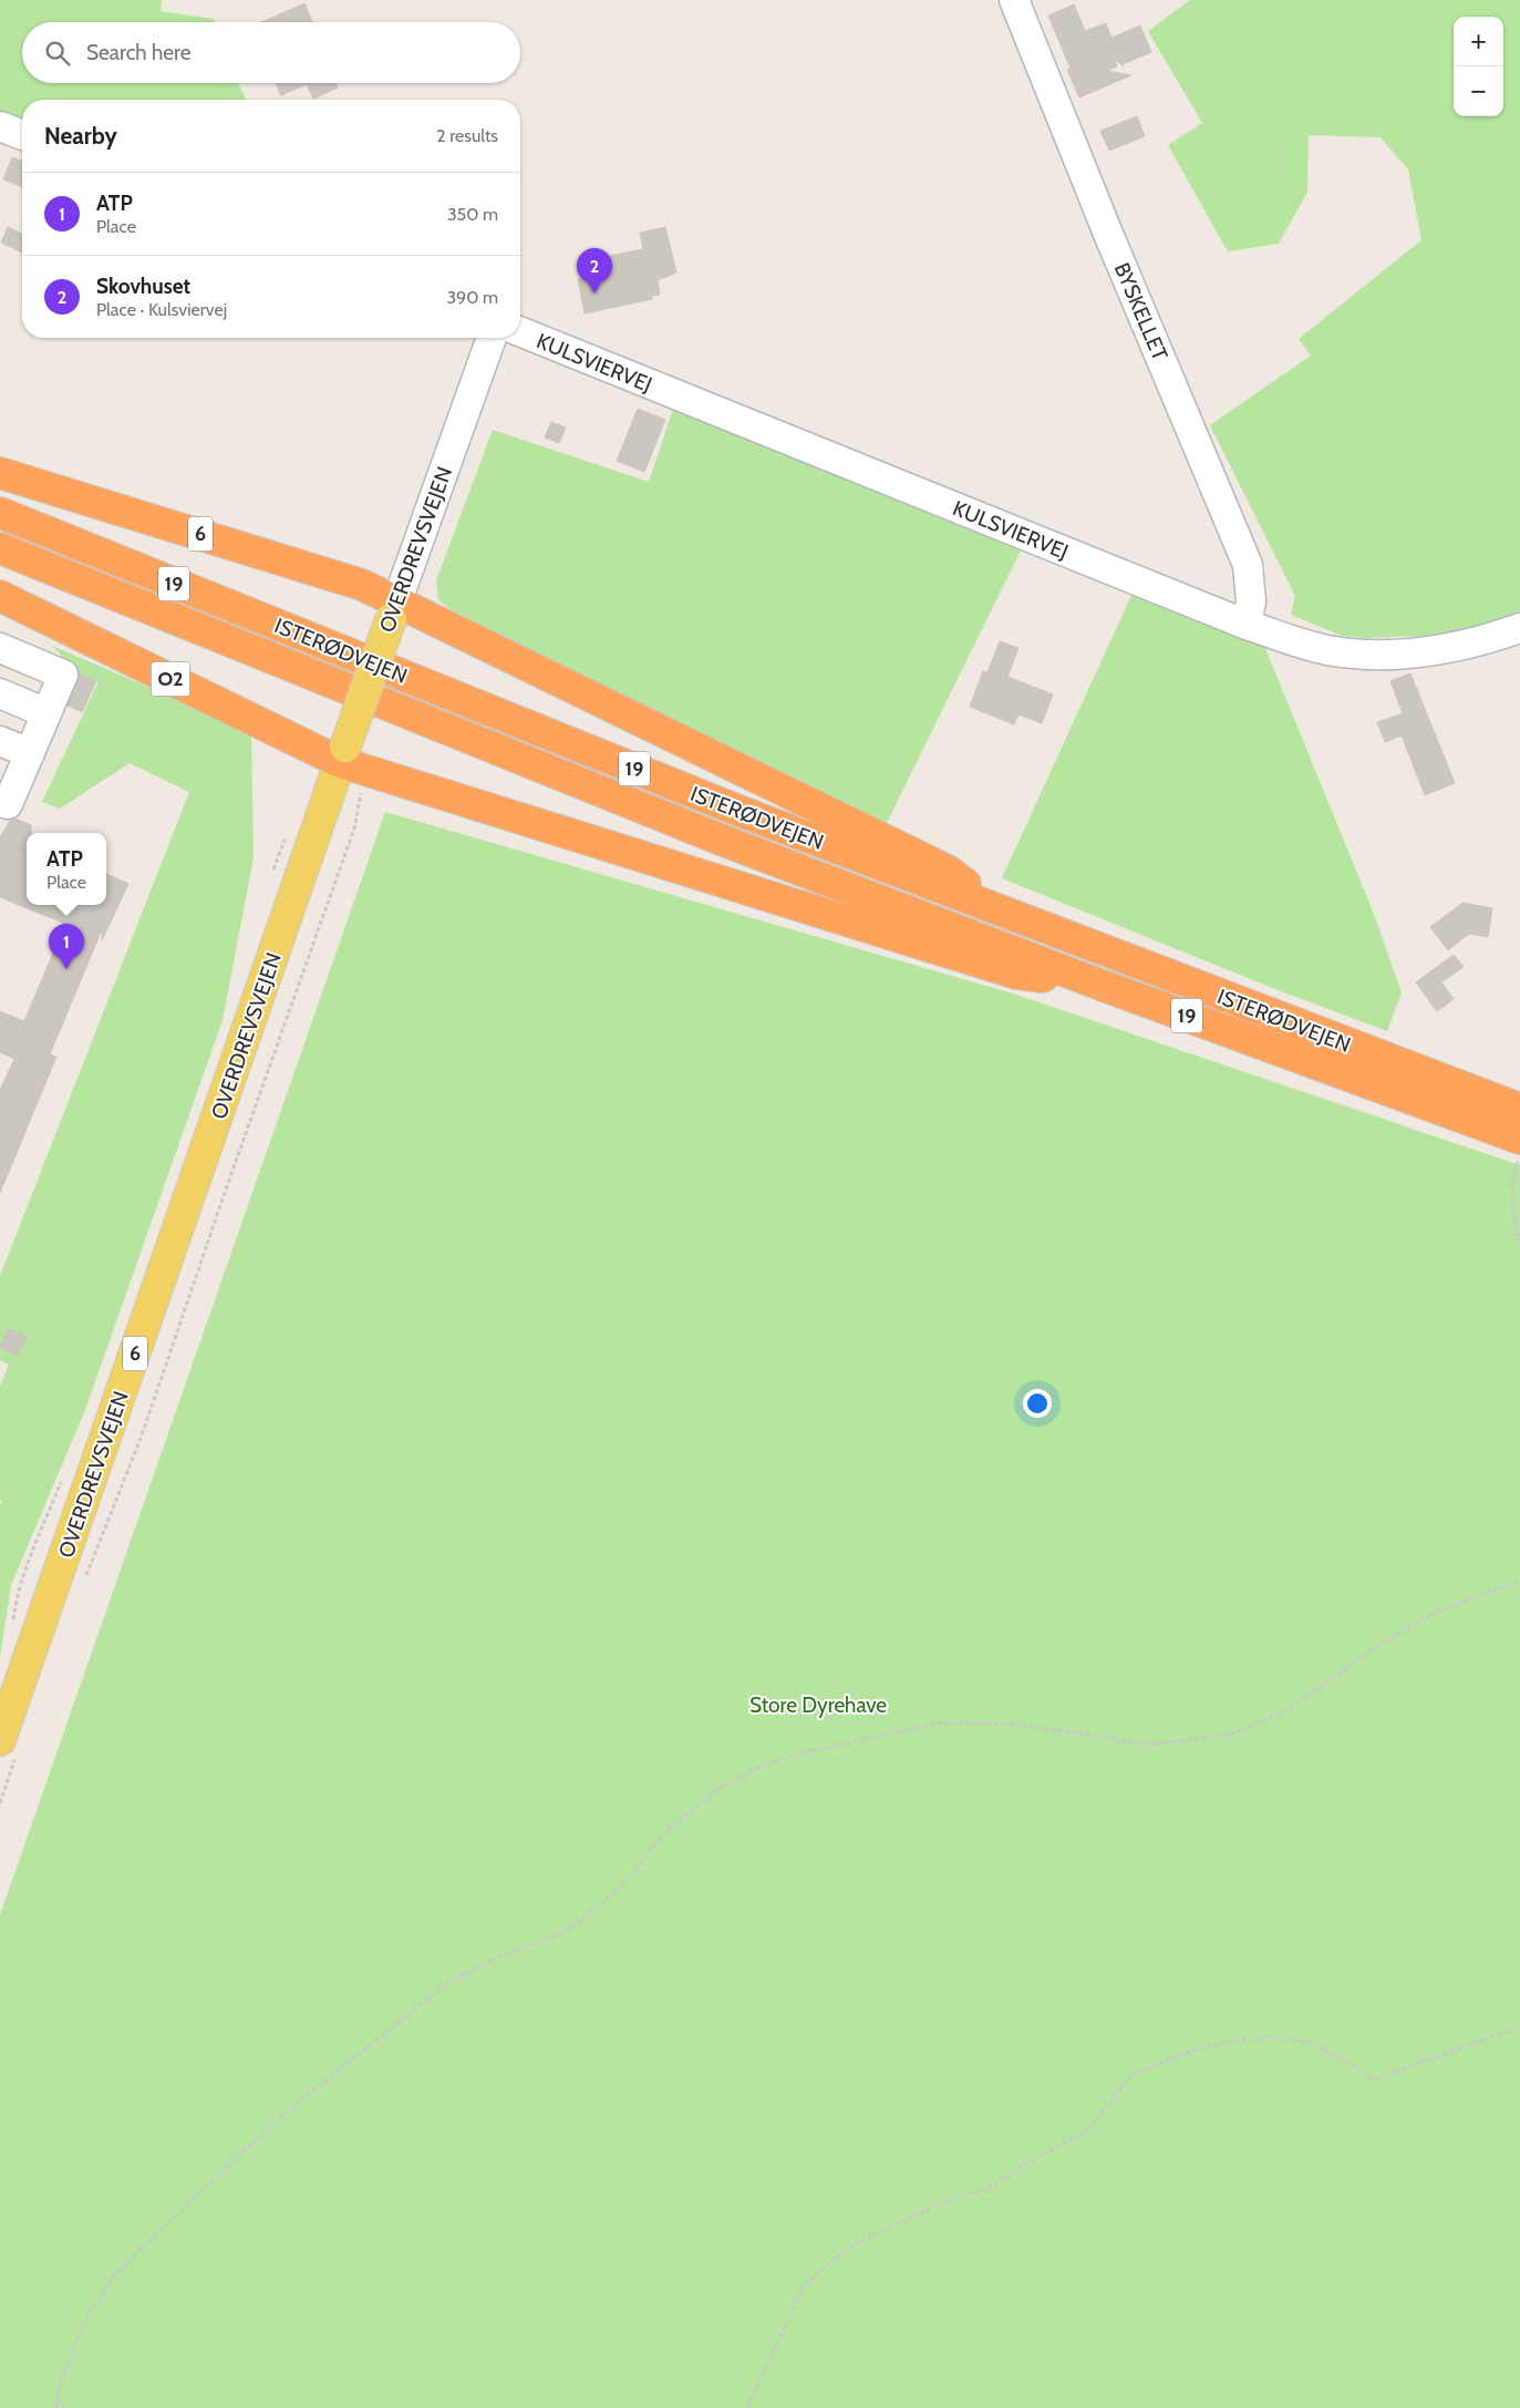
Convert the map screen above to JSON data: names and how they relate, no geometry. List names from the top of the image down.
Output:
{
  "streets": {
    "highway": [
      "6",
      "19",
      "ISTERØDVEJEN",
      "O2"
    ],
    "main road": ["OVERDREVSVEJEN"],
    "street": ["BYSKELLET", "KULSVIERVEJ"]
  },
  "crossings": [
    ["BYSKELLET", "KULSVIERVEJ"],
    ["6", "OVERDREVSVEJEN"],
    ["OVERDREVSVEJEN", "O2"]
  ],
  "parks": ["Store Dyrehave"],
  "page": {
    "map_buttons": ["+", "−"],
    "search": "Search here",
    "heading": ["Nearby", "2 results"],
    "list": [
      {
        "mark": "1",
        "name": "ATP",
        "note": "Place",
        "value": "350 m"
      },
      {
        "mark": "2",
        "name": "Skovhuset",
        "note": "Place · Kulsviervej",
        "value": "390 m"
      }
    ],
    "pins": ["2", "1"],
    "popup": ["ATP", "Place"]
  }
}
